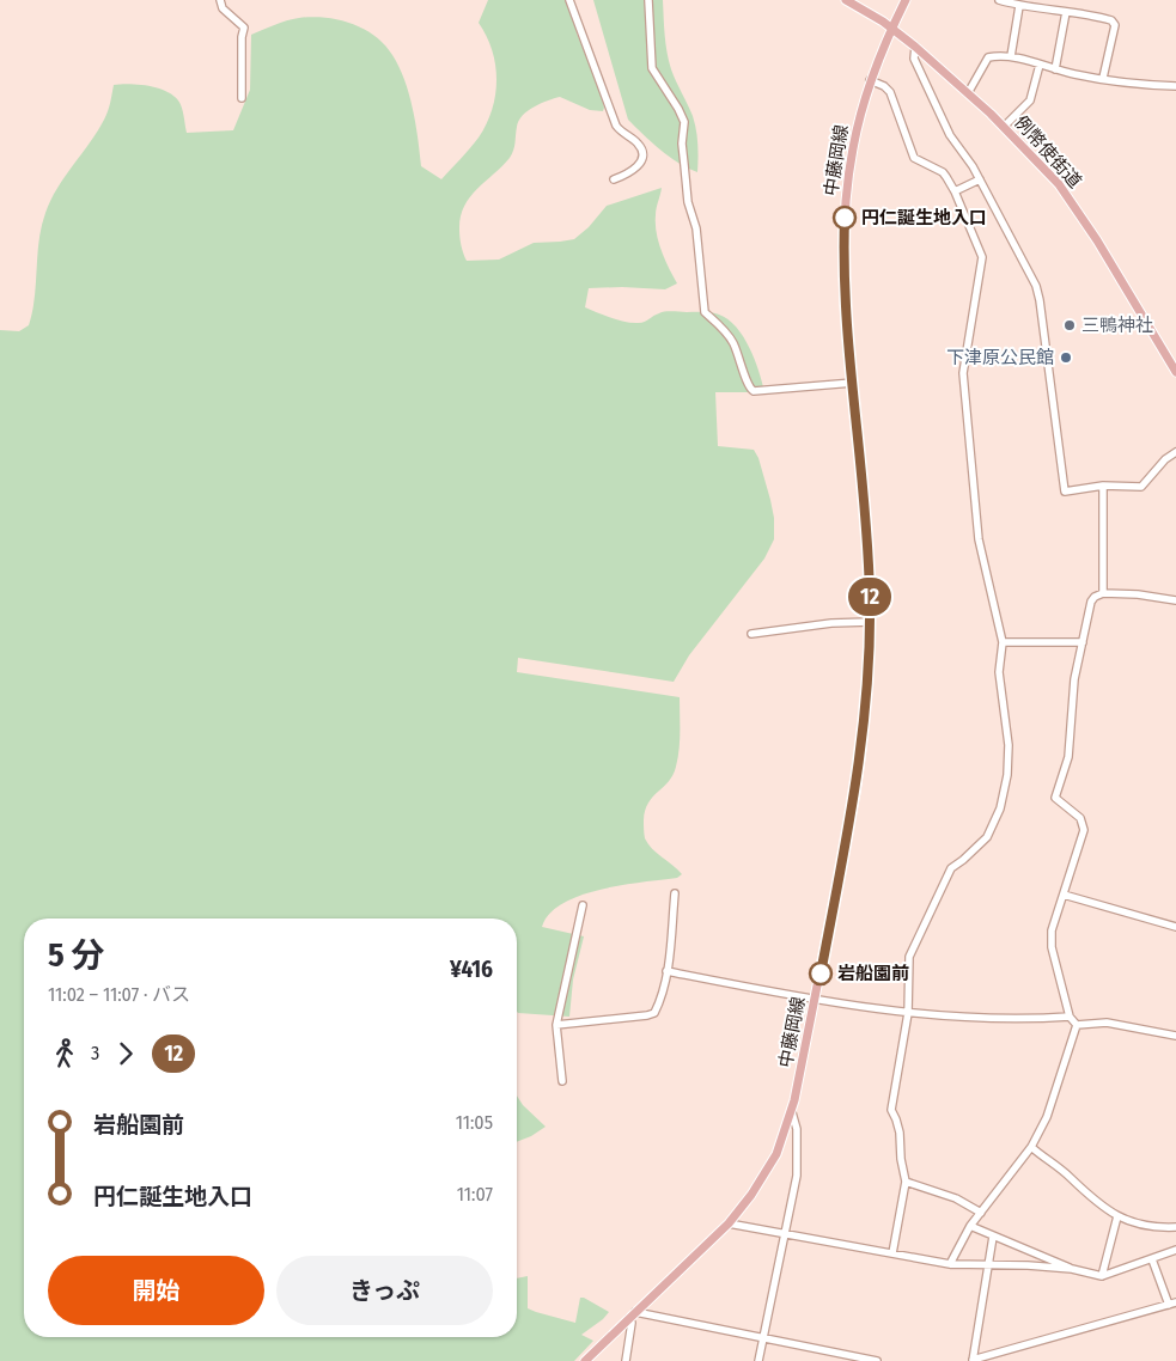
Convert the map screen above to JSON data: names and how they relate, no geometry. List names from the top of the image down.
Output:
{
  "streets": {
    "main road": ["例幣使街道", "中藤岡線"]
  },
  "crossings": [
    ["例幣使街道", "中藤岡線"]
  ],
  "places": [
    "円仁誕生地入口",
    "三鴨神社",
    "下津原公民館",
    "岩船園前"
  ],
  "lines": ["bus line 12"],
  "page": {
    "on_map": "12",
    "heading": ["5 分", "11:02 – 11:07 · バス", "¥416"],
    "legs": ["3", "12"],
    "list": [
      {
        "name": "岩船園前",
        "value": "11:05"
      },
      {
        "name": "円仁誕生地入口",
        "value": "11:07"
      }
    ],
    "buttons": ["開始", "きっぷ"]
  }
}
